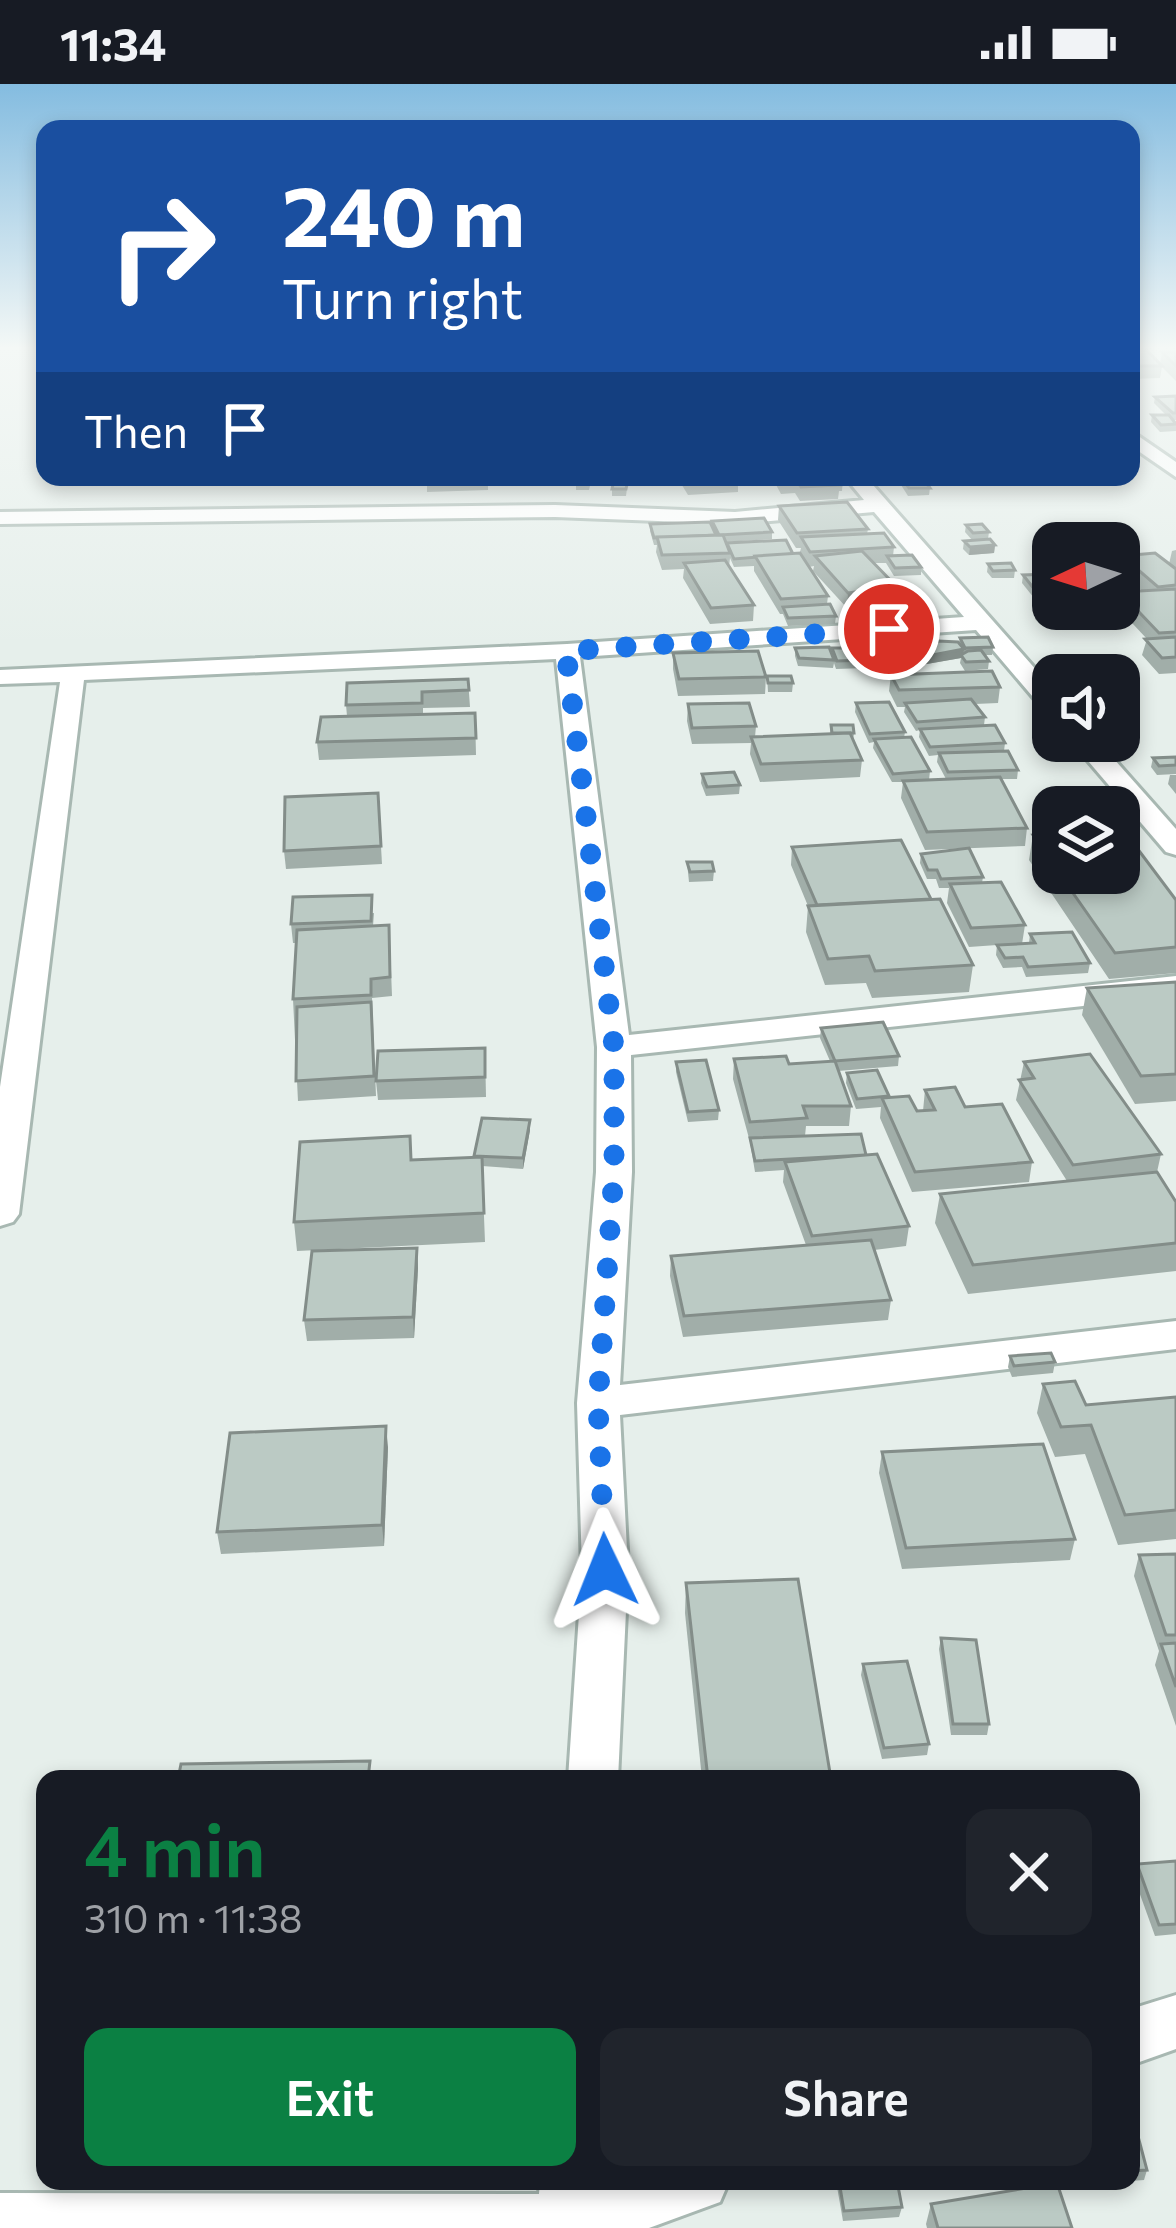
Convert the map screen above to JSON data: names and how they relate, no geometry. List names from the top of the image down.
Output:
{
  "north": "left",
  "page": {
    "status": "11:34",
    "turn": ["240 m", "Turn right"],
    "then": "Then",
    "heading": ["4 min", "310 m · 11:38"],
    "buttons": ["Exit", "Share"]
  }
}
